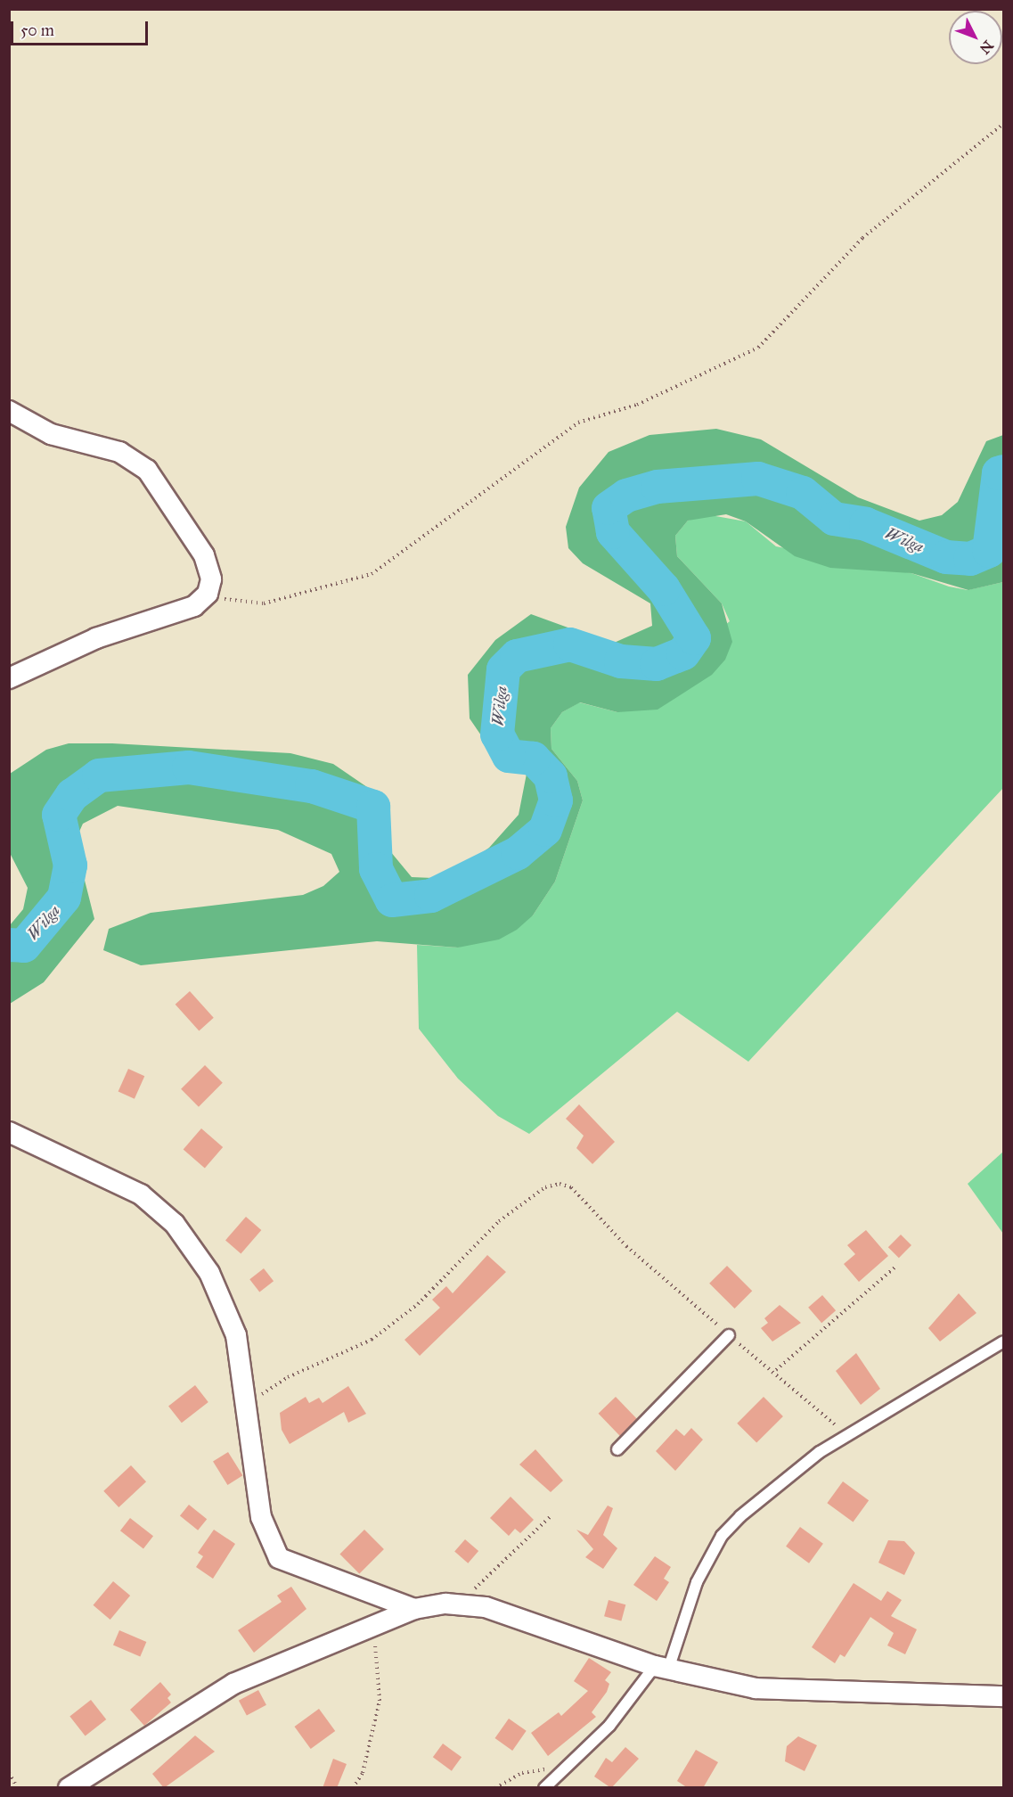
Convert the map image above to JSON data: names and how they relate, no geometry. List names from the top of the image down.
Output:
{
  "water": ["Wilga"],
  "scale_bar": "50 m",
  "north": "bottom right"
}
